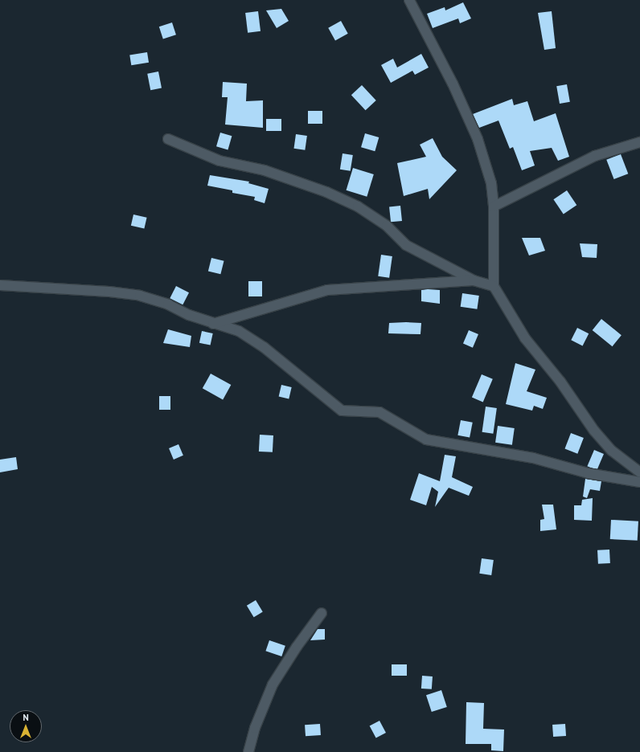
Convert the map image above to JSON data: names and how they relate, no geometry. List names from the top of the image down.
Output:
{
  "north": "top"
}
